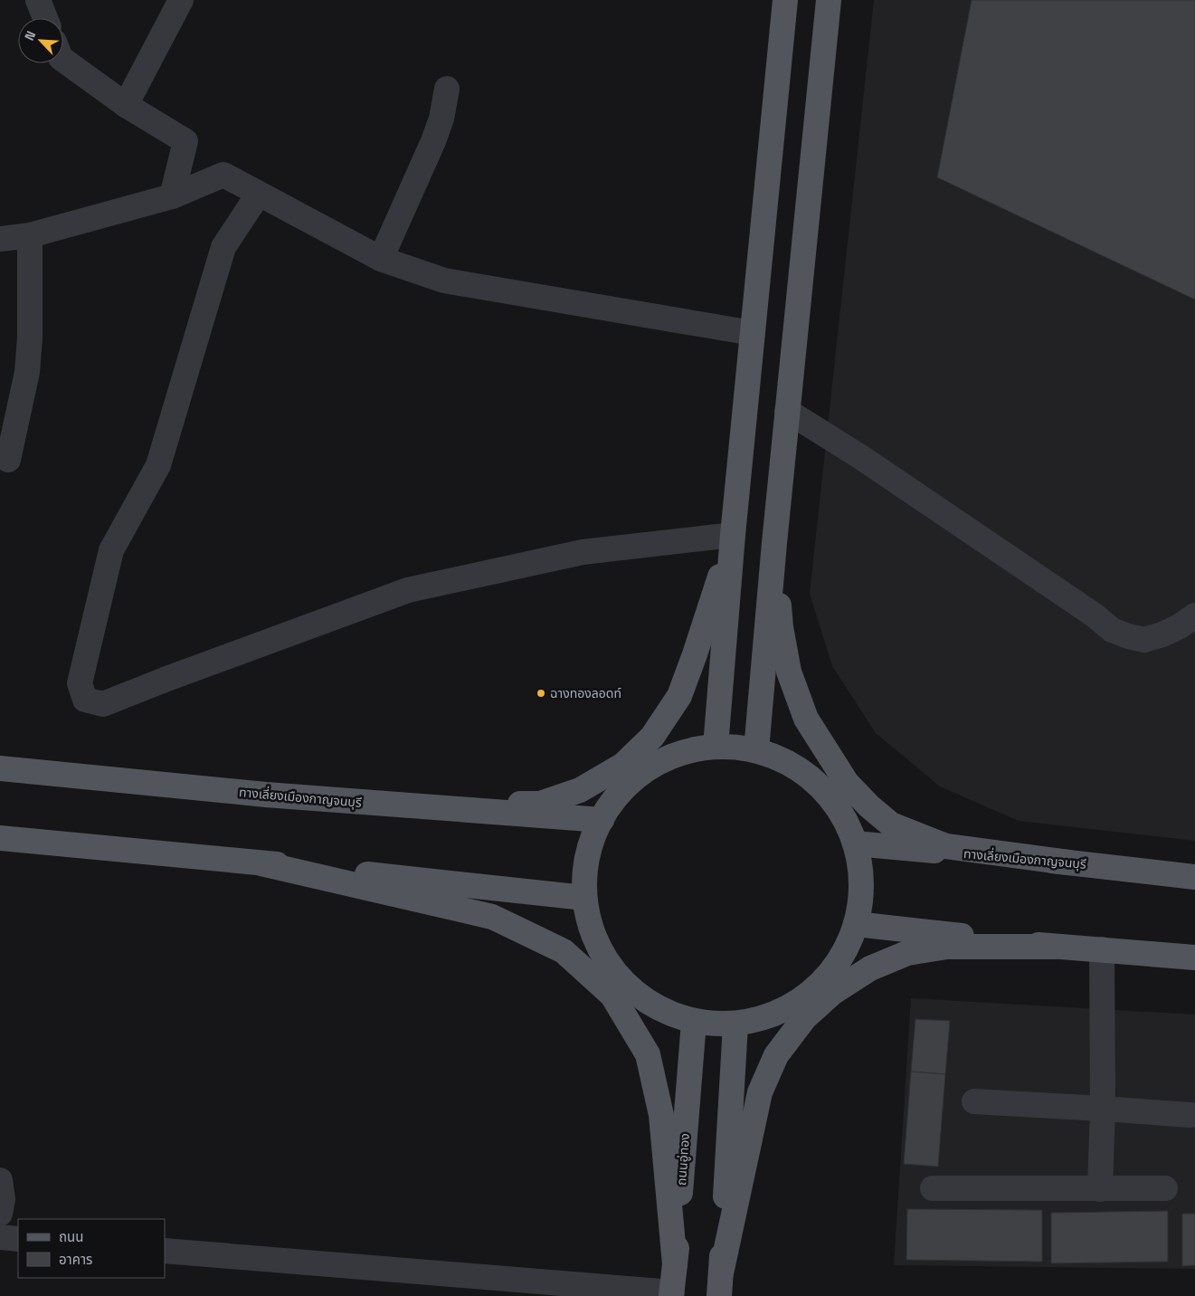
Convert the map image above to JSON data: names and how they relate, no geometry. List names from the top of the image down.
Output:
{
  "streets": {
    "main road": ["ทางเลี่ยงเมืองกาญจนบุรี", "ถนนอู่ทอง"]
  },
  "places": ["ฉางทองลอดท์"],
  "legend": ["ถนน", "อาคาร"],
  "north": "top left"
}
